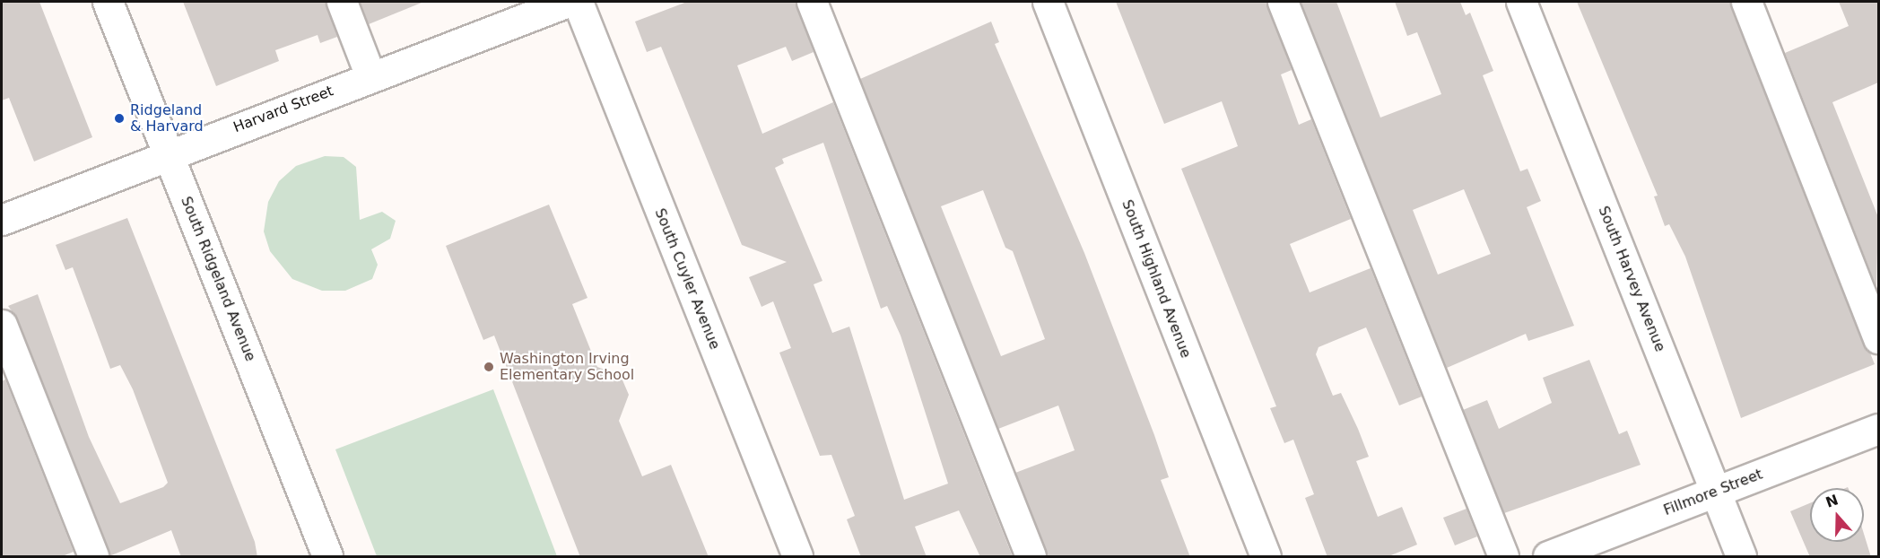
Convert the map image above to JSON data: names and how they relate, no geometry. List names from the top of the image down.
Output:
{
  "streets": {
    "street": [
      "Harvard Street",
      "South Ridgeland Avenue",
      "South Cuyler Avenue",
      "South Highland Avenue",
      "South Harvey Avenue",
      "Fillmore Street"
    ]
  },
  "crossings": [
    ["Harvard Street", "South Ridgeland Avenue"],
    ["South Harvey Avenue", "Fillmore Street"]
  ],
  "places": ["Ridgeland & Harvard", "Washington Irving Elementary School"],
  "north": "top"
}
